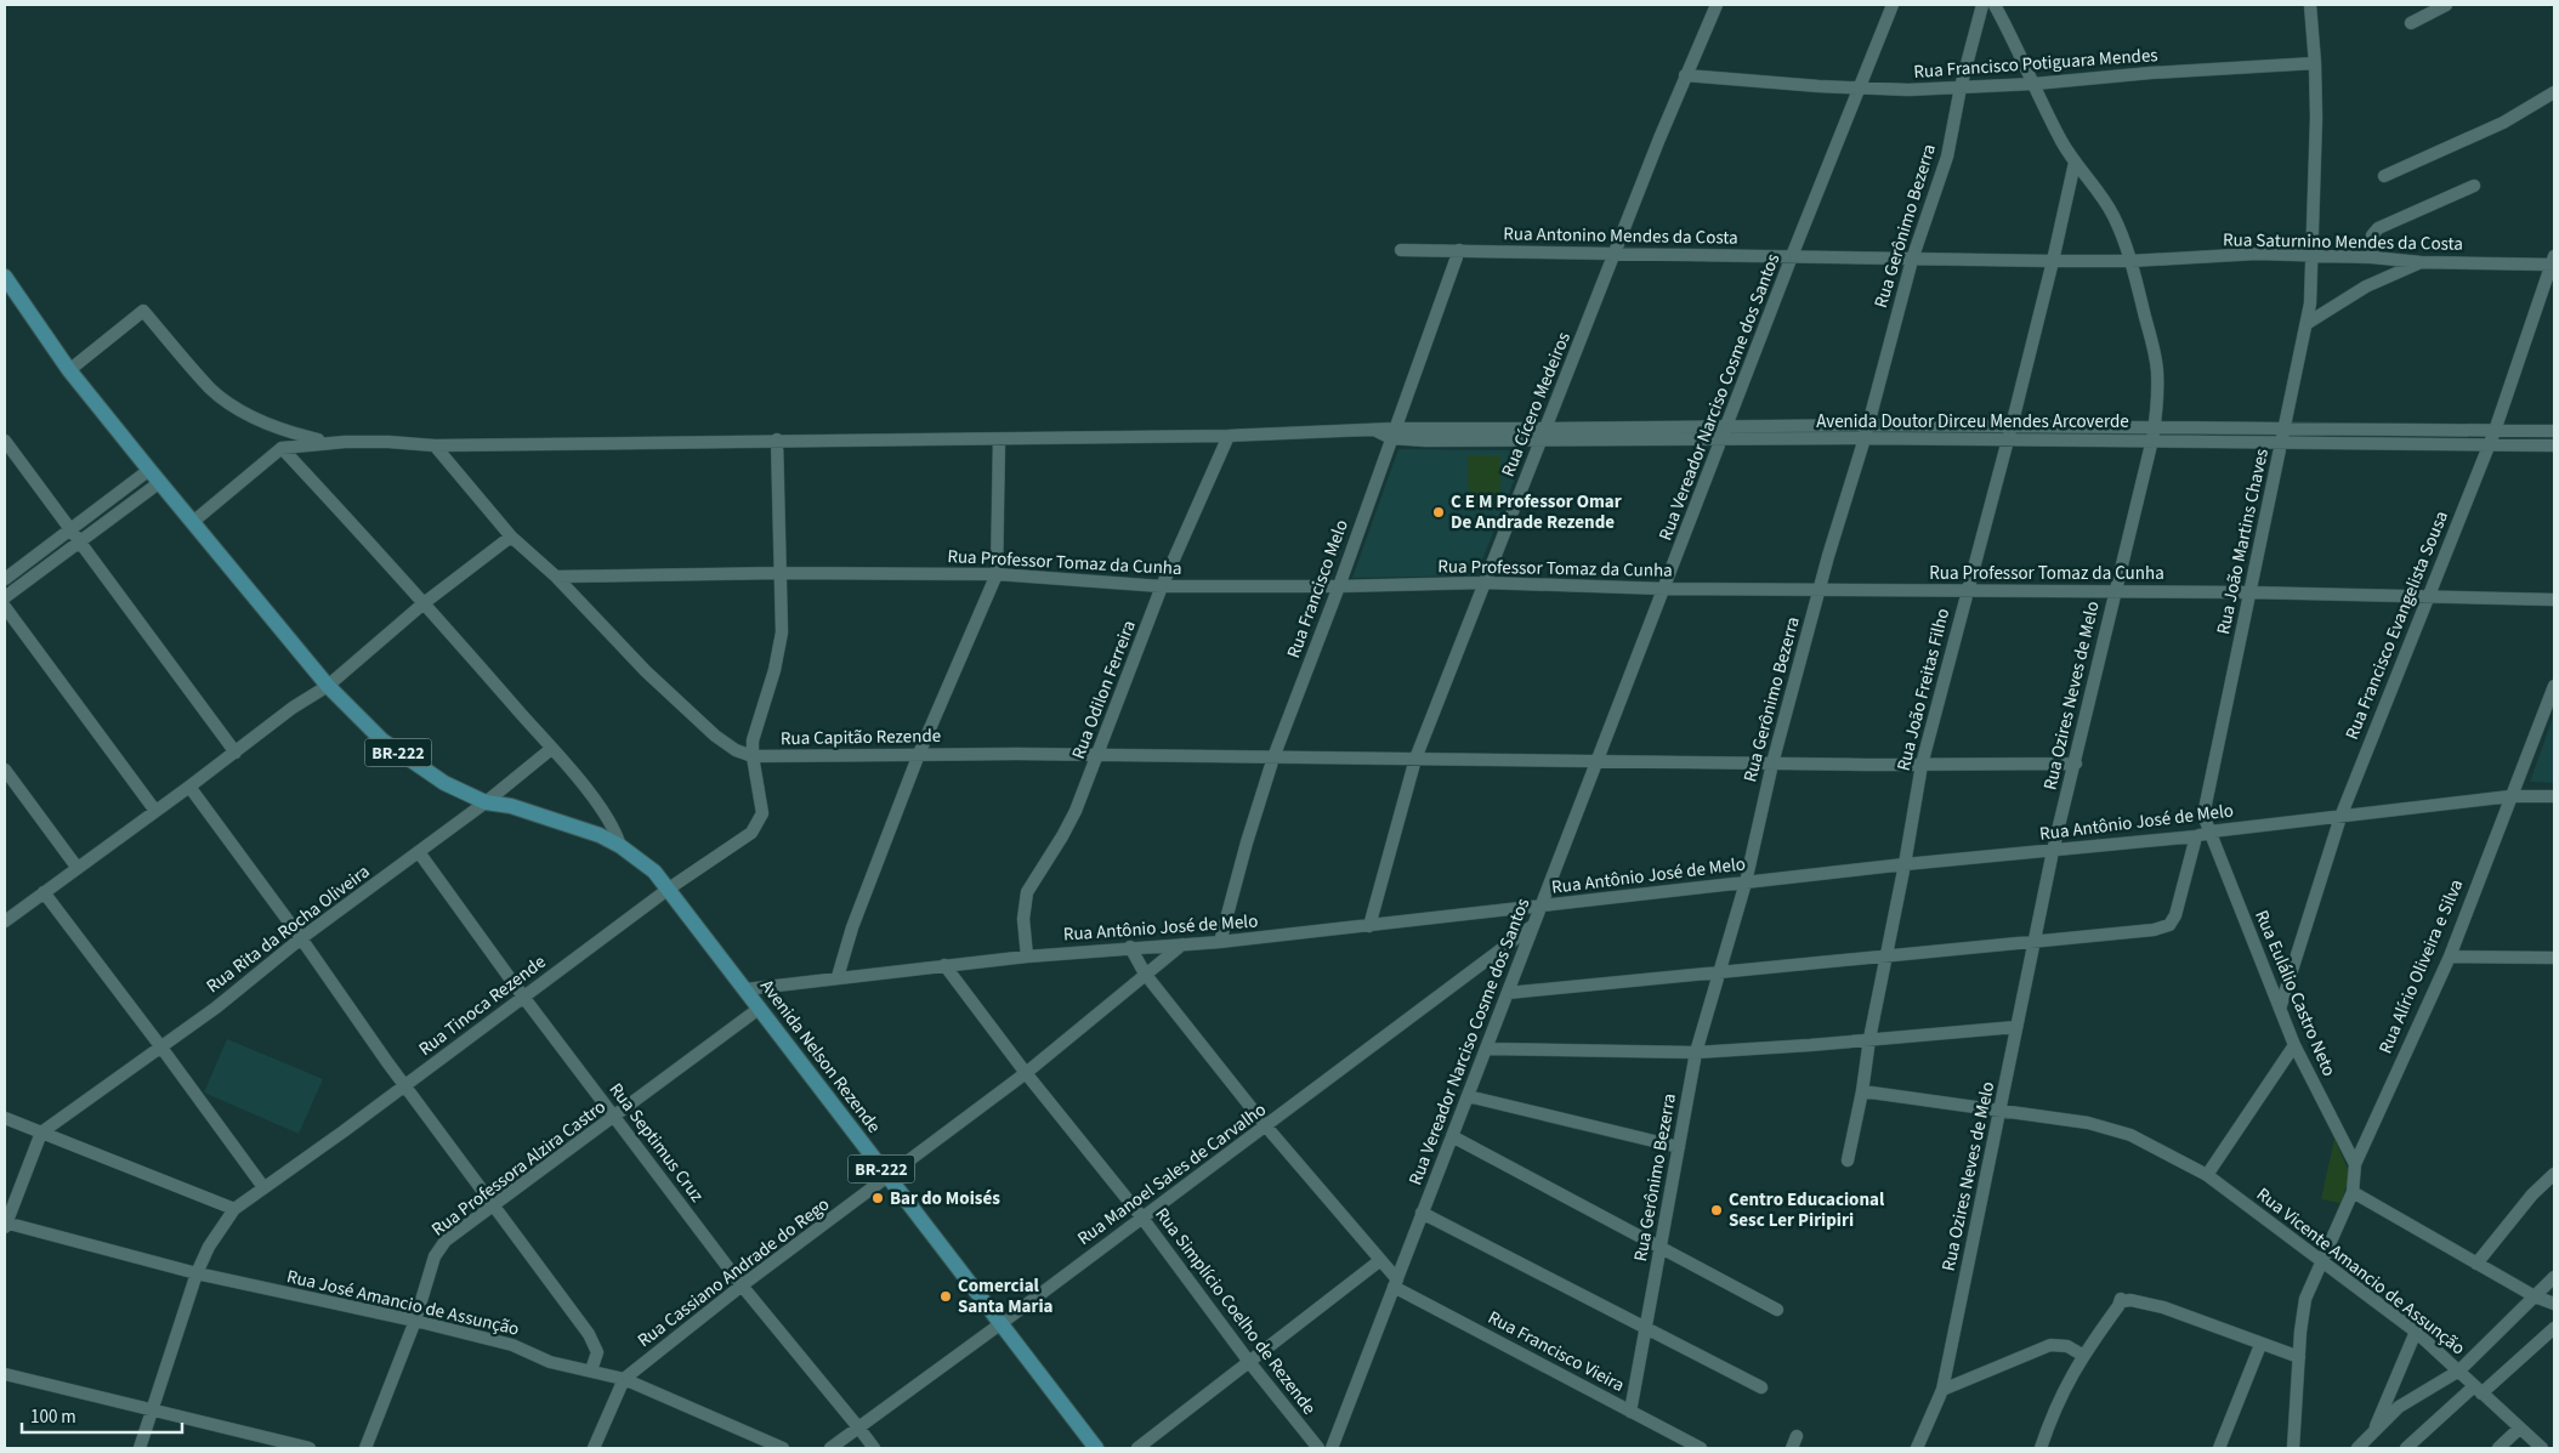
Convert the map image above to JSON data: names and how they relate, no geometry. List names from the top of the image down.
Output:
{
  "streets": {
    "main road": ["BR-222", "Avenida Nelson Rezende"],
    "street": [
      "Rua Francisco Potiguara Mendes",
      "Rua Gerônimo Bezerra",
      "Rua Antonino Mendes da Costa",
      "Rua Saturnino Mendes da Costa",
      "Rua Vereador Narciso Cosme dos Santos",
      "Rua Cícero Medeiros",
      "Avenida Doutor Dirceu Mendes Arcoverde",
      "Rua João Martins Chaves",
      "Rua Professor Tomaz da Cunha",
      "Rua Francisco Melo",
      "Rua Francisco Evangelista Sousa",
      "Rua Odilon Ferreira",
      "Rua João Freitas Filho",
      "Rua Ozires Neves de Melo",
      "Rua Capitão Rezende",
      "Rua Antônio José de Melo",
      "Rua Rita da Rocha Oliveira",
      "Rua Alírio Oliveira e Silva",
      "Rua Eulálio Castro Neto",
      "Rua Tinoca Rezende",
      "Rua Septimus Cruz",
      "Rua Professora Alzira Castro",
      "Rua Manoel Sales de Carvalho",
      "Rua Vicente Amancio de Assunção",
      "Rua Cassiano Andrade do Rego",
      "Rua José Amancio de Assunção",
      "Rua Simplício Coelho de Rezende",
      "Rua Francisco Vieira"
    ]
  },
  "crossings": [
    ["Rua Francisco Potiguara Mendes", "Rua Gerônimo Bezerra"],
    ["Rua Francisco Potiguara Mendes", "Rua Vereador Narciso Cosme dos Santos"],
    ["Rua Francisco Potiguara Mendes", "Rua Cícero Medeiros"],
    ["Rua Francisco Potiguara Mendes", "Rua João Martins Chaves"],
    ["Rua Francisco Potiguara Mendes", "Rua Ozires Neves de Melo"],
    ["Rua Gerônimo Bezerra", "Rua Antonino Mendes da Costa"],
    ["Rua Gerônimo Bezerra", "Avenida Doutor Dirceu Mendes Arcoverde"],
    ["Rua Gerônimo Bezerra", "Rua Professor Tomaz da Cunha"],
    ["Rua Gerônimo Bezerra", "Rua Capitão Rezende"],
    ["Rua Gerônimo Bezerra", "Rua Antônio José de Melo"],
    ["Rua Gerônimo Bezerra", "Rua Francisco Vieira"],
    ["Rua Antonino Mendes da Costa", "Rua Saturnino Mendes da Costa"],
    ["Rua Antonino Mendes da Costa", "Rua Vereador Narciso Cosme dos Santos"],
    ["Rua Antonino Mendes da Costa", "Rua Cícero Medeiros"],
    ["Rua Antonino Mendes da Costa", "Rua Francisco Melo"],
    ["Rua Antonino Mendes da Costa", "Rua João Freitas Filho"],
    ["Rua Antonino Mendes da Costa", "Rua Ozires Neves de Melo"],
    ["Rua Saturnino Mendes da Costa", "Rua João Martins Chaves"],
    ["Rua Saturnino Mendes da Costa", "Rua Francisco Evangelista Sousa"],
    ["Rua Saturnino Mendes da Costa", "Rua Ozires Neves de Melo"],
    ["Rua Vereador Narciso Cosme dos Santos", "Avenida Doutor Dirceu Mendes Arcoverde"],
    ["Rua Vereador Narciso Cosme dos Santos", "Rua Professor Tomaz da Cunha"],
    ["Rua Vereador Narciso Cosme dos Santos", "Rua Capitão Rezende"],
    ["Rua Vereador Narciso Cosme dos Santos", "Rua Antônio José de Melo"],
    ["Rua Vereador Narciso Cosme dos Santos", "Rua Manoel Sales de Carvalho"],
    ["Rua Vereador Narciso Cosme dos Santos", "Rua Francisco Vieira"],
    ["Rua Cícero Medeiros", "Avenida Doutor Dirceu Mendes Arcoverde"],
    ["Rua Cícero Medeiros", "Rua Professor Tomaz da Cunha"],
    ["Rua Cícero Medeiros", "Rua Capitão Rezende"],
    ["Rua Cícero Medeiros", "Rua Antônio José de Melo"],
    ["Avenida Doutor Dirceu Mendes Arcoverde", "Rua João Martins Chaves"],
    ["Avenida Doutor Dirceu Mendes Arcoverde", "Rua Francisco Melo"],
    ["Avenida Doutor Dirceu Mendes Arcoverde", "Rua Francisco Evangelista Sousa"],
    ["Avenida Doutor Dirceu Mendes Arcoverde", "Rua João Freitas Filho"],
    ["Avenida Doutor Dirceu Mendes Arcoverde", "Rua Ozires Neves de Melo"],
    ["Rua João Martins Chaves", "Rua Professor Tomaz da Cunha"],
    ["Rua João Martins Chaves", "Rua Antônio José de Melo"],
    ["Rua João Martins Chaves", "Rua Eulálio Castro Neto"],
    ["Rua Professor Tomaz da Cunha", "Rua Francisco Melo"],
    ["Rua Professor Tomaz da Cunha", "Rua Francisco Evangelista Sousa"],
    ["Rua Professor Tomaz da Cunha", "Rua Odilon Ferreira"],
    ["Rua Professor Tomaz da Cunha", "Rua João Freitas Filho"],
    ["Rua Professor Tomaz da Cunha", "Rua Ozires Neves de Melo"],
    ["Rua Professor Tomaz da Cunha", "Rua Capitão Rezende"],
    ["Rua Francisco Melo", "Rua Capitão Rezende"],
    ["Rua Francisco Melo", "Rua Antônio José de Melo"],
    ["Rua Francisco Evangelista Sousa", "Rua Antônio José de Melo"],
    ["Rua Francisco Evangelista Sousa", "Rua Eulálio Castro Neto"],
    ["Rua Odilon Ferreira", "Rua Capitão Rezende"],
    ["Rua Odilon Ferreira", "Rua Antônio José de Melo"],
    ["Rua João Freitas Filho", "Rua Ozires Neves de Melo"],
    ["Rua João Freitas Filho", "Rua Capitão Rezende"],
    ["Rua João Freitas Filho", "Rua Antônio José de Melo"],
    ["Rua João Freitas Filho", "Rua Vicente Amancio de Assunção"],
    ["Rua Ozires Neves de Melo", "Rua Capitão Rezende"],
    ["Rua Ozires Neves de Melo", "Rua Antônio José de Melo"],
    ["Rua Ozires Neves de Melo", "Rua Vicente Amancio de Assunção"],
    ["Rua Capitão Rezende", "Rua Tinoca Rezende"],
    ["BR-222", "Rua Rita da Rocha Oliveira"],
    ["BR-222", "Rua Tinoca Rezende"],
    ["BR-222", "Avenida Nelson Rezende"],
    ["Rua Antônio José de Melo", "Rua Alírio Oliveira e Silva"],
    ["Rua Antônio José de Melo", "Rua Eulálio Castro Neto"],
    ["Rua Antônio José de Melo", "Avenida Nelson Rezende"],
    ["Rua Antônio José de Melo", "Rua Cassiano Andrade do Rego"],
    ["Rua Antônio José de Melo", "Rua Simplício Coelho de Rezende"],
    ["Rua Antônio José de Melo", "Rua Francisco Vieira"],
    ["Rua Rita da Rocha Oliveira", "Rua Septimus Cruz"],
    ["Rua Alírio Oliveira e Silva", "Rua Eulálio Castro Neto"],
    ["Rua Alírio Oliveira e Silva", "Rua Vicente Amancio de Assunção"],
    ["Rua Tinoca Rezende", "Avenida Nelson Rezende"],
    ["Rua Tinoca Rezende", "Rua Septimus Cruz"],
    ["Rua Tinoca Rezende", "Rua José Amancio de Assunção"],
    ["Avenida Nelson Rezende", "Rua Professora Alzira Castro"],
    ["Avenida Nelson Rezende", "Rua Manoel Sales de Carvalho"],
    ["Avenida Nelson Rezende", "Rua Cassiano Andrade do Rego"],
    ["Rua Septimus Cruz", "Rua Professora Alzira Castro"],
    ["Rua Septimus Cruz", "Rua Manoel Sales de Carvalho"],
    ["Rua Septimus Cruz", "Rua Cassiano Andrade do Rego"],
    ["Rua Professora Alzira Castro", "Rua José Amancio de Assunção"],
    ["Rua Manoel Sales de Carvalho", "Rua Simplício Coelho de Rezende"],
    ["Rua Manoel Sales de Carvalho", "Rua Francisco Vieira"],
    ["Rua Cassiano Andrade do Rego", "Rua José Amancio de Assunção"],
    ["Rua Cassiano Andrade do Rego", "Rua Simplício Coelho de Rezende"],
    ["Rua Cassiano Andrade do Rego", "Rua Francisco Vieira"]
  ],
  "places": [
    "C E M Professor Omar De Andrade Rezende",
    "Bar do Moisés",
    "Centro Educacional Sesc Ler Piripiri",
    "Comercial Santa Maria"
  ],
  "scale_bar": "100 m"
}
